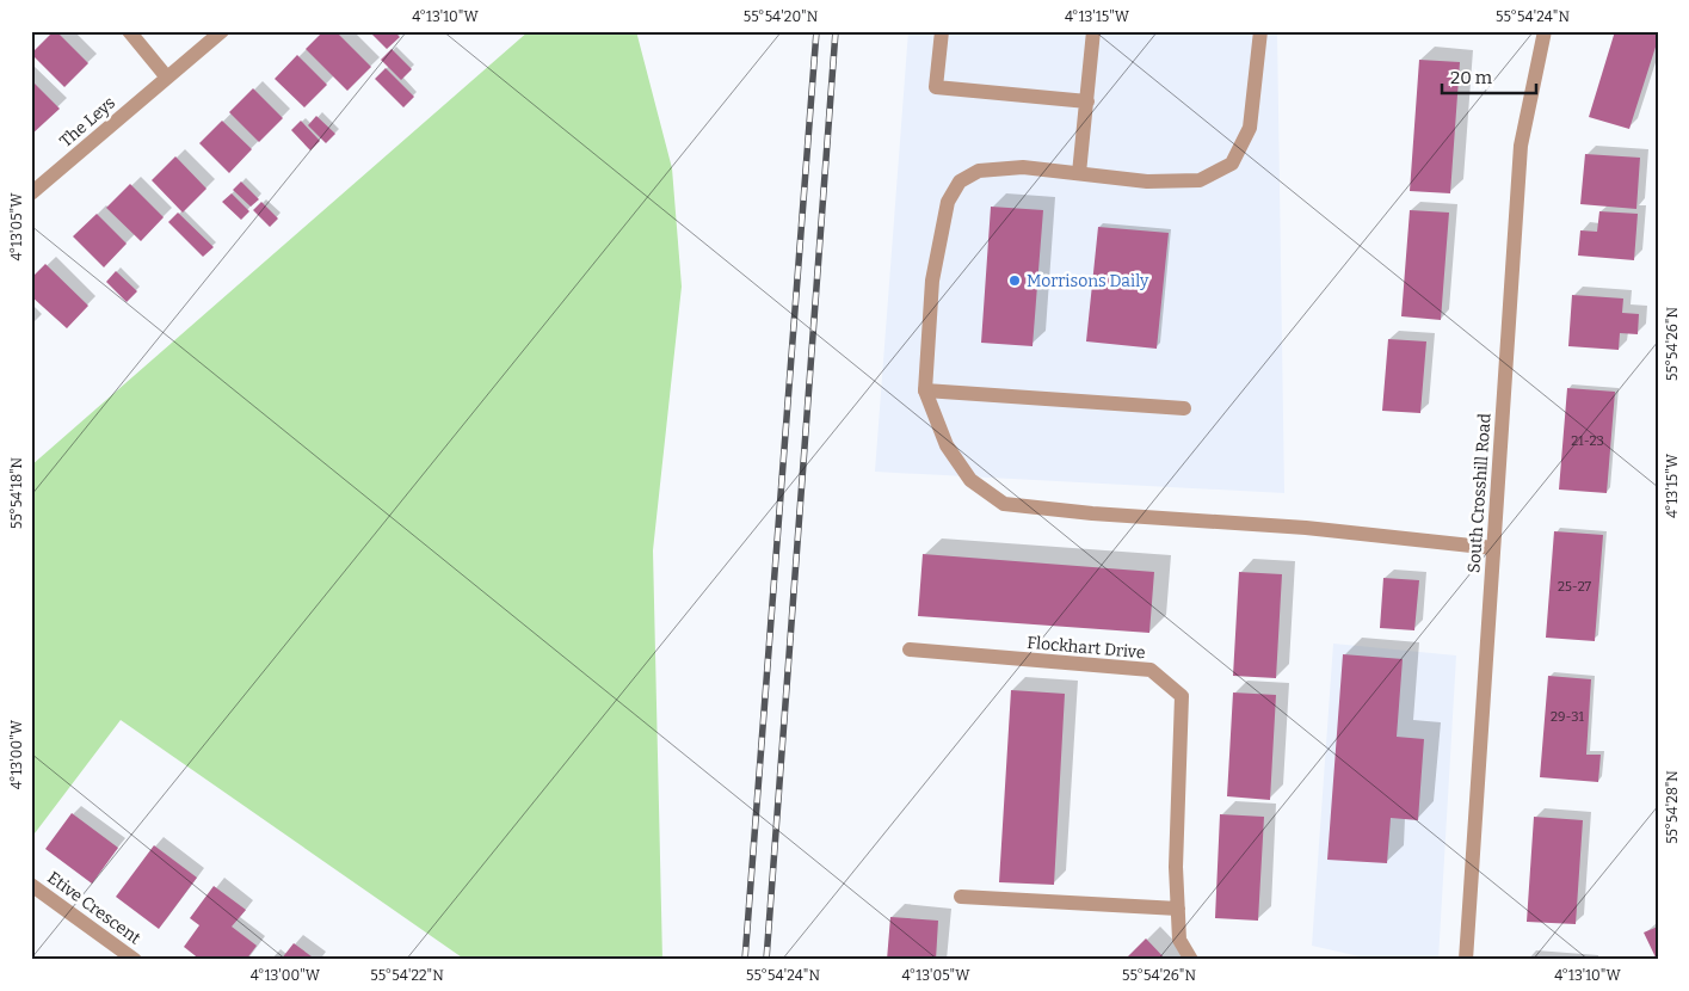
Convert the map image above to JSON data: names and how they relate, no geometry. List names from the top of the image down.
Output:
{
  "streets": {
    "street": [
      "The Leys",
      "South Crosshill Road",
      "Flockhart Drive",
      "Etive Crescent"
    ]
  },
  "places": ["Morrisons Daily"],
  "house_numbers": ["21-23", "25-27", "29-31"],
  "scale_bar": "20 m",
  "coordinates": [
    "4°13'10\"W",
    "55°54'20\"N",
    "4°13'15\"W",
    "55°54'24\"N",
    "4°13'05\"W",
    "55°54'26\"N",
    "55°54'18\"N",
    "4°13'00\"W",
    "55°54'28\"N",
    "55°54'22\"N"
  ]
}
